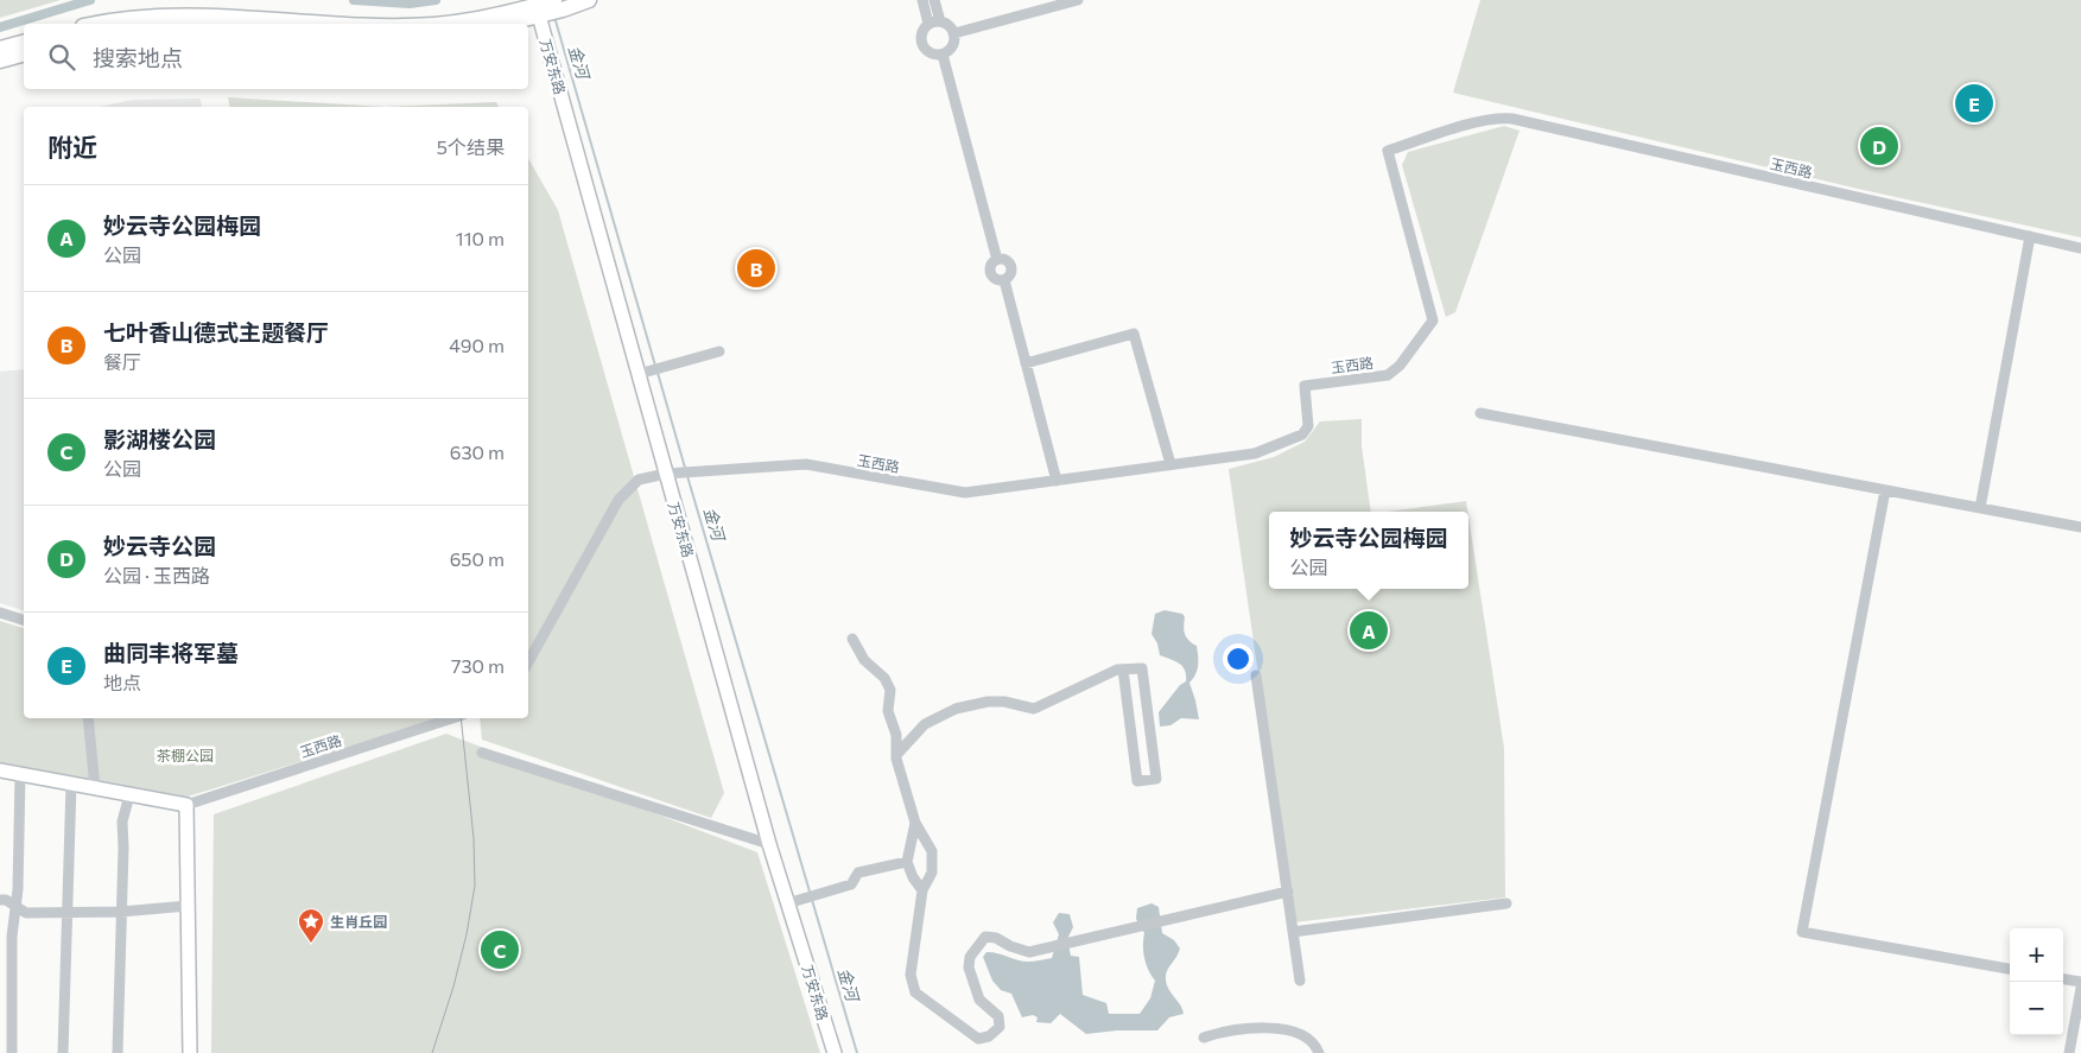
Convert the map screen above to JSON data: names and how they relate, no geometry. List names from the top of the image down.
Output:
{
  "streets": {
    "street": ["万安东路", "玉西路"]
  },
  "crossings": [
    ["万安东路", "玉西路"]
  ],
  "water": ["金河"],
  "parks": ["茶棚公园"],
  "places": {
    "place": ["生肖丘园"]
  },
  "page": {
    "search": "搜索地点",
    "pins": [
      "E",
      "D",
      "B",
      "A",
      "C"
    ],
    "heading": ["附近", "5个结果"],
    "list": [
      {
        "mark": "A",
        "name": "妙云寺公园梅园",
        "note": "公园",
        "value": "110 m"
      },
      {
        "mark": "B",
        "name": "七叶香山德式主题餐厅",
        "note": "餐厅",
        "value": "490 m"
      },
      {
        "mark": "C",
        "name": "影湖楼公园",
        "note": "公园",
        "value": "630 m"
      },
      {
        "mark": "D",
        "name": "妙云寺公园",
        "note": "公园 · 玉西路",
        "value": "650 m"
      },
      {
        "mark": "E",
        "name": "曲同丰将军墓",
        "note": "地点",
        "value": "730 m"
      }
    ],
    "popup": ["妙云寺公园梅园", "公园"],
    "map_buttons": ["+", "−"]
  }
}
